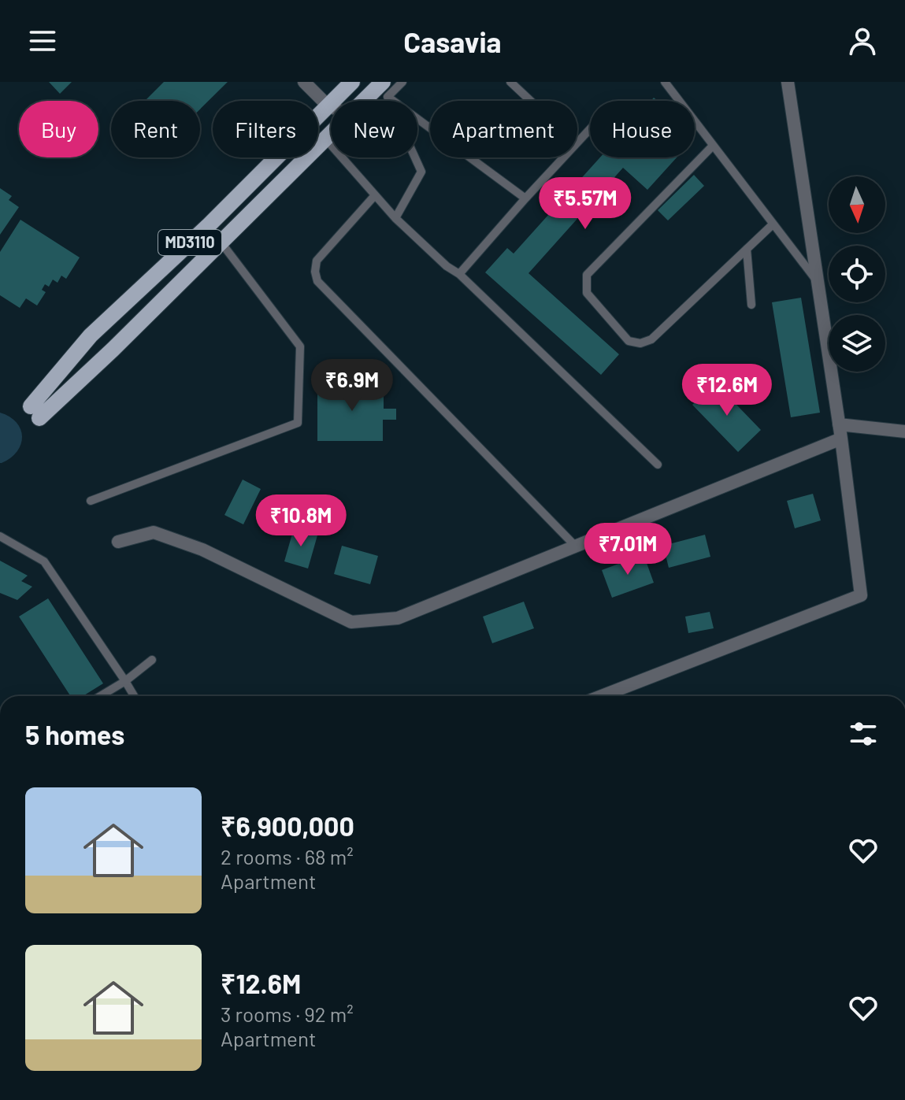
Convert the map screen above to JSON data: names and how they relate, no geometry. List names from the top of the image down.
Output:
{
  "streets": {
    "main road": ["MD3110"]
  },
  "north": "bottom",
  "page": {
    "header": "Casavia",
    "chip": [
      "Buy",
      "Rent",
      "Filters",
      "New",
      "Apartment",
      "House"
    ],
    "price": [
      "₹5.57M",
      "₹6.9M",
      "₹12.6M",
      "₹10.8M",
      "₹7.01M"
    ],
    "heading": "5 homes",
    "list": [
      {
        "name": "₹6,900,000",
        "note": "2 rooms · 68 m² · Apartment"
      },
      {
        "name": "₹12.6M",
        "note": "3 rooms · 92 m² · Apartment"
      }
    ]
  }
}
